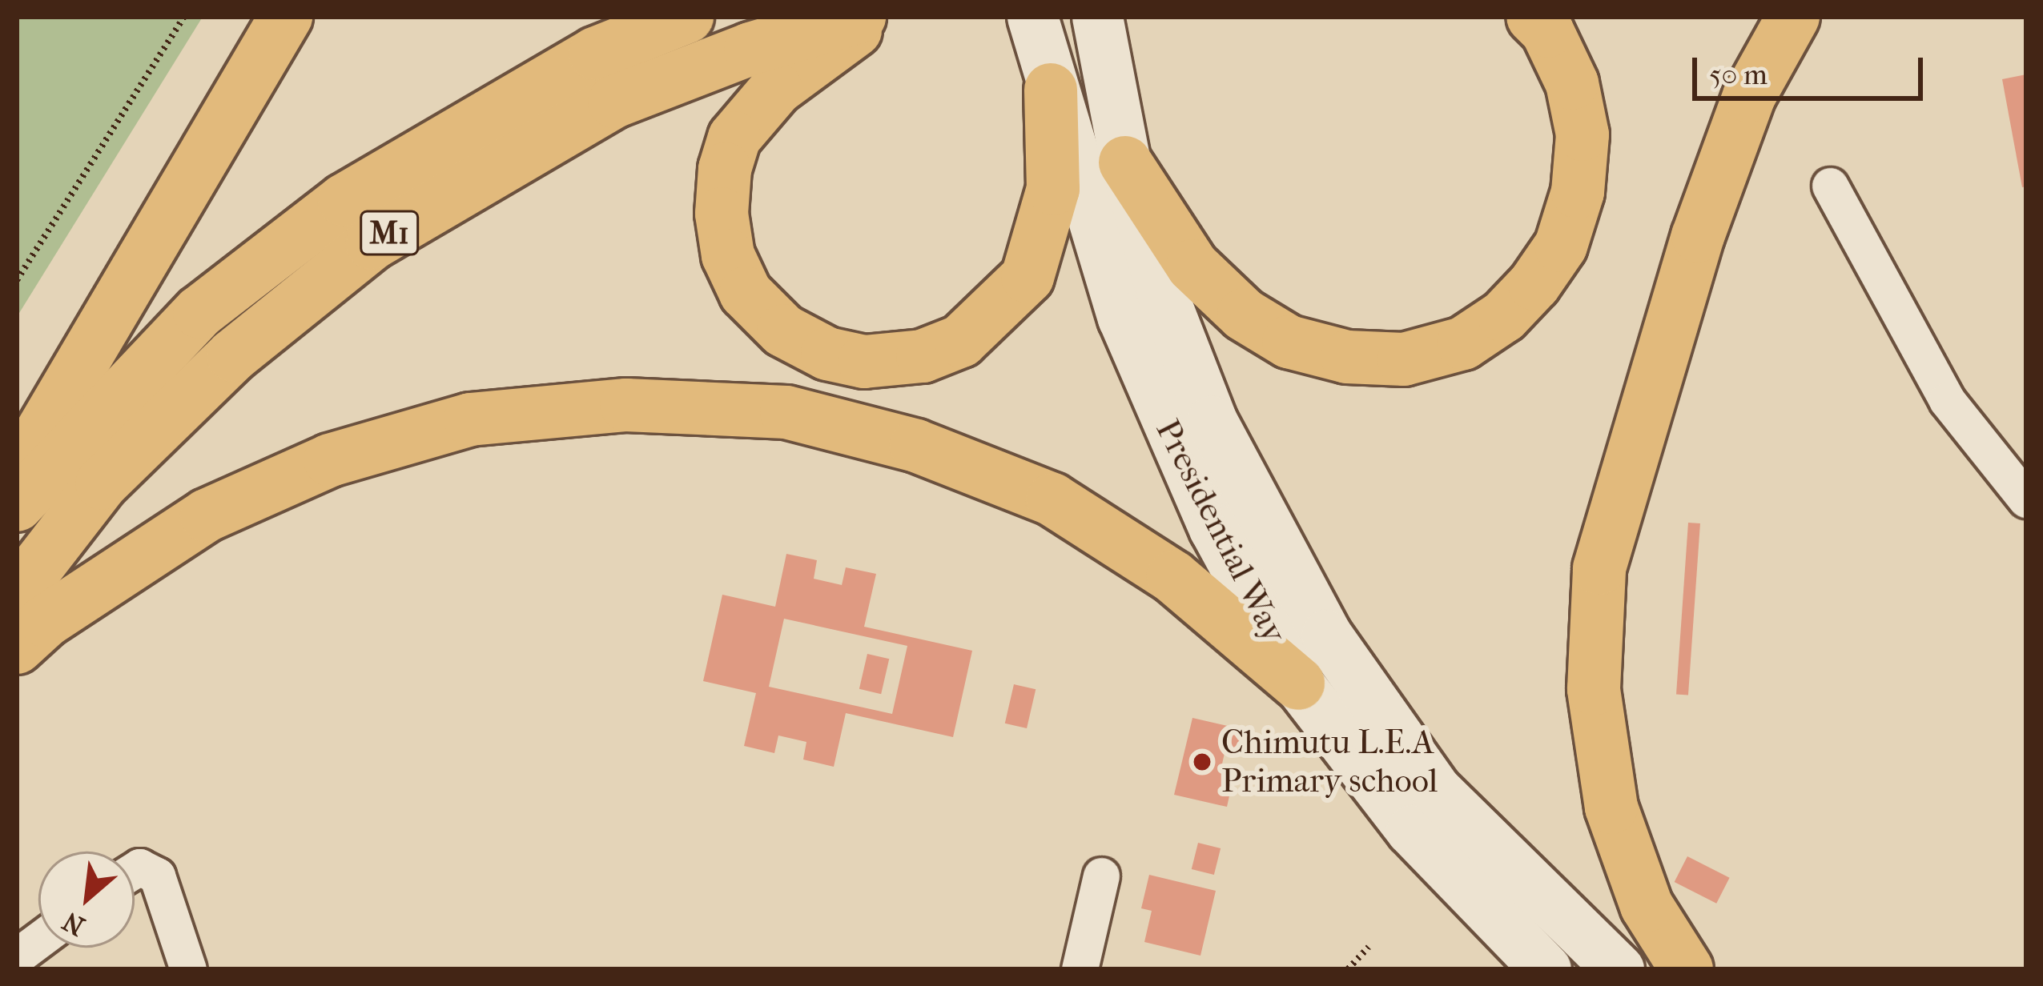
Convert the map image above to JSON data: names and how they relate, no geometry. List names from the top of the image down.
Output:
{
  "streets": {
    "highway": ["M1"],
    "main road": ["Presidential Way"]
  },
  "places": ["Chimutu L.E.A Primary school"],
  "scale_bar": "50 m",
  "north": "bottom left"
}
